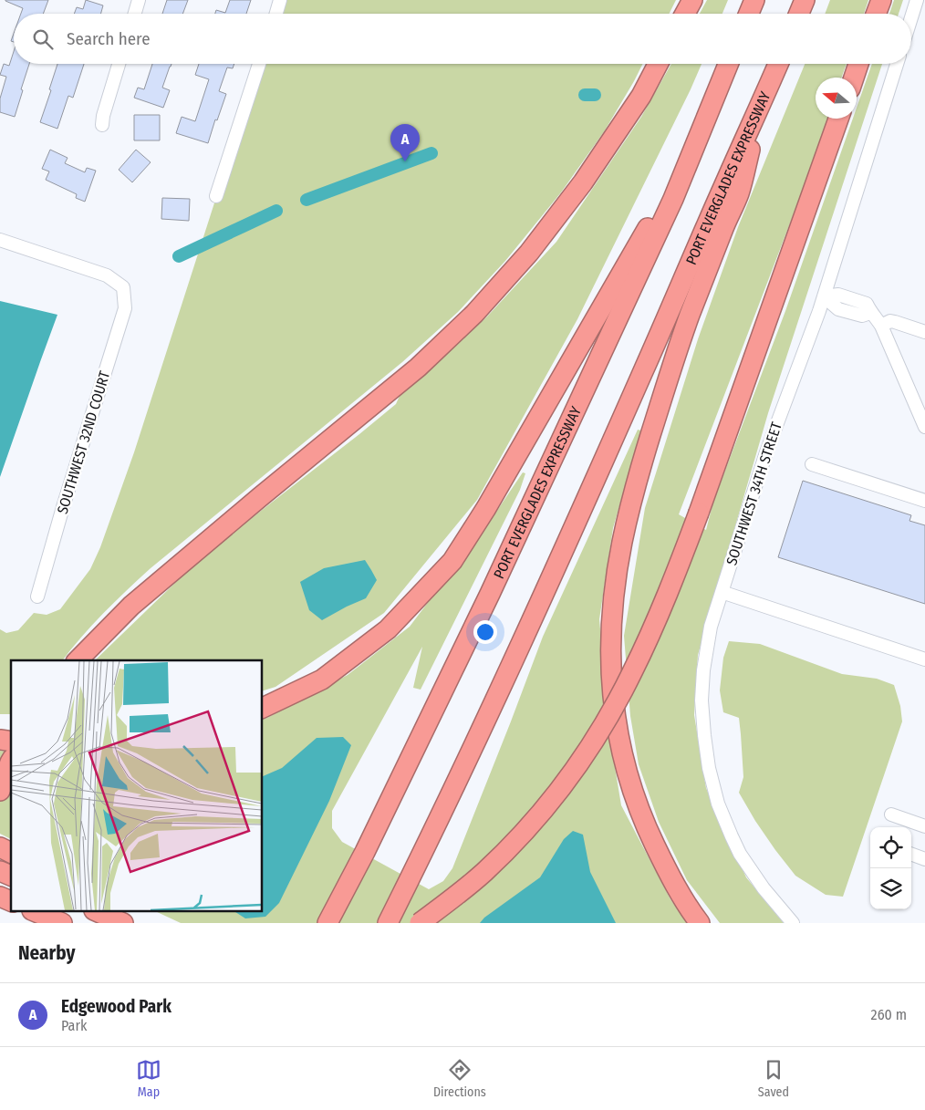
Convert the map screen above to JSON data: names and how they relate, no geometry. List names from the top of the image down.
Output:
{
  "streets": {
    "highway": ["PORT EVERGLADES EXPRESSWAY"],
    "street": ["SOUTHWEST 32ND COURT", "SOUTHWEST 34TH STREET"]
  },
  "north": "left",
  "page": {
    "search": "Search here",
    "pins": "A",
    "heading": "Nearby",
    "list": [
      {
        "mark": "A",
        "name": "Edgewood Park",
        "note": "Park",
        "value": "260 m"
      }
    ],
    "nav": ["Map", "Directions", "Saved"]
  }
}
